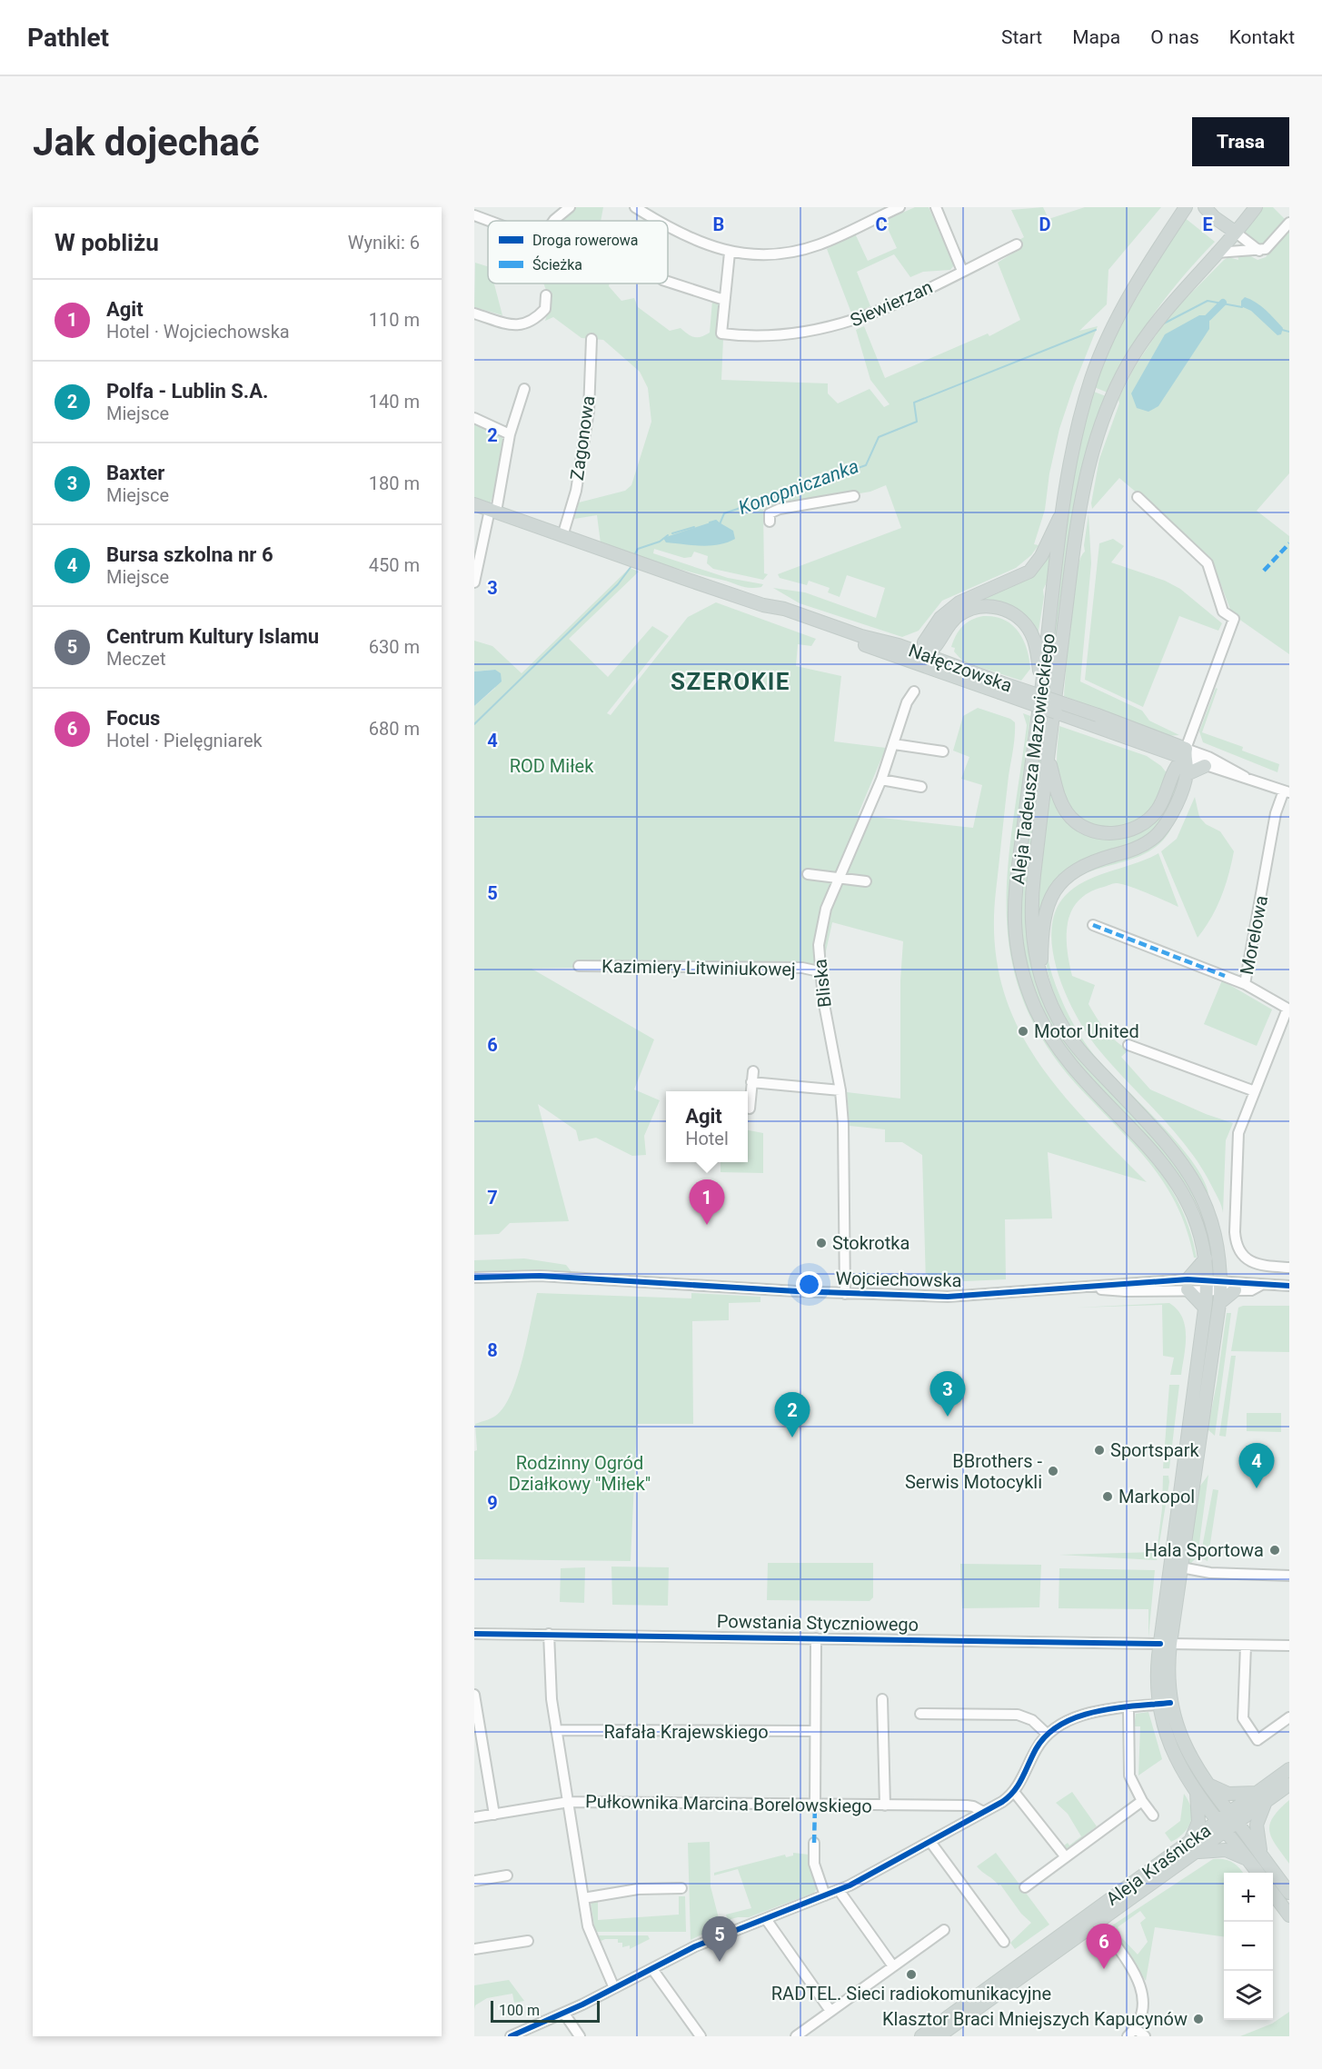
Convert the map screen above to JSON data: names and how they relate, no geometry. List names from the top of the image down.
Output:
{
  "streets": {
    "main road": ["Nałęczowska", "Aleja Tadeusza Mazowieckiego", "Aleja Kraśnicka"],
    "street": [
      "Siewierzan",
      "Zagonowa",
      "Morelowa",
      "Kazimiery Litwiniukowej",
      "Bliska",
      "Wojciechowska",
      "Powstania Styczniowego",
      "Rafała Krajewskiego",
      "Pułkownika Marcina Borelowskiego"
    ]
  },
  "crossings": [
    ["Zagonowa", "Nałęczowska"],
    ["Nałęczowska", "Morelowa"],
    ["Aleja Tadeusza Mazowieckiego", "Wojciechowska"],
    ["Aleja Tadeusza Mazowieckiego", "Powstania Styczniowego"],
    ["Kazimiery Litwiniukowej", "Bliska"],
    ["Bliska", "Wojciechowska"]
  ],
  "districts": ["SZEROKIE"],
  "water": ["Konopniczanka"],
  "parks": ["ROD Miłek", "Rodzinny Ogród Działkowy \"Miłek\""],
  "places": [
    "Motor United",
    "Stokrotka",
    "Sportspark",
    "BBrothers - Serwis Motocykli",
    "Markopol",
    "Hala Sportowa",
    "RADTEL. Sieci radiokomunikacyjne",
    "Klasztor Braci Mniejszych Kapucynów"
  ],
  "legend": ["Droga rowerowa", "Ścieżka"],
  "scale_bar": "100 m",
  "page": {
    "header": "Pathlet",
    "nav": [
      "Start",
      "Mapa",
      "O nas",
      "Kontakt"
    ],
    "buttons": "Trasa",
    "title": "Jak dojechać",
    "heading": ["W pobliżu", "Wyniki: 6"],
    "list": [
      {
        "mark": "1",
        "name": "Agit",
        "note": "Hotel · Wojciechowska",
        "value": "110 m"
      },
      {
        "mark": "2",
        "name": "Polfa - Lublin S.A.",
        "note": "Miejsce",
        "value": "140 m"
      },
      {
        "mark": "3",
        "name": "Baxter",
        "note": "Miejsce",
        "value": "180 m"
      },
      {
        "mark": "4",
        "name": "Bursa szkolna nr 6",
        "note": "Miejsce",
        "value": "450 m"
      },
      {
        "mark": "5",
        "name": "Centrum Kultury Islamu",
        "note": "Meczet",
        "value": "630 m"
      },
      {
        "mark": "6",
        "name": "Focus",
        "note": "Hotel · Pielęgniarek",
        "value": "680 m"
      }
    ],
    "popup": ["Agit", "Hotel"],
    "pins": [
      "1",
      "3",
      "2",
      "4",
      "5",
      "6"
    ],
    "map_buttons": ["+", "−"],
    "scale": "100 m"
  },
  "grid": {
    "columns": [
      "B",
      "C",
      "D",
      "E"
    ],
    "rows": [
      "2",
      "3",
      "4",
      "5",
      "6",
      "7",
      "8",
      "9"
    ]
  }
}
